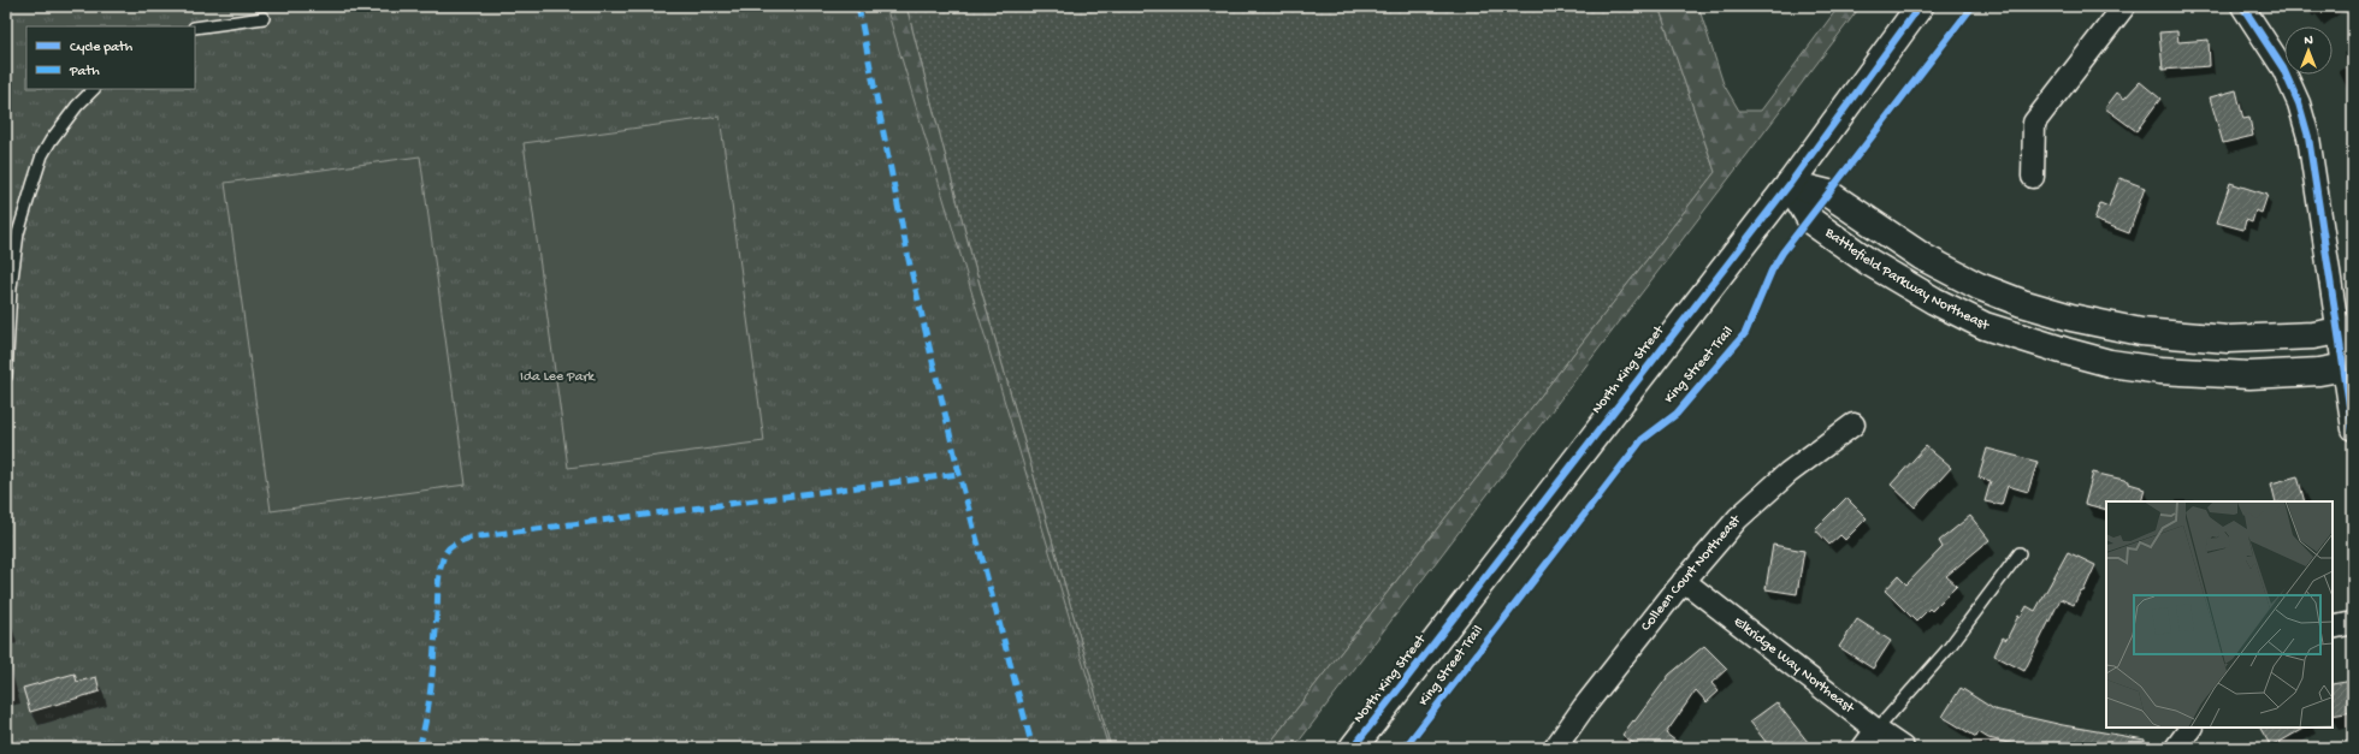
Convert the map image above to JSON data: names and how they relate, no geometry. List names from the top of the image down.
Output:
{
  "streets": {
    "main road": ["Battlefield Parkway Northeast", "North King Street"],
    "street": ["Colleen Court Northeast", "Elkridge Way Northeast"],
    "cycle path": ["King Street Trail"]
  },
  "crossings": [
    ["Battlefield Parkway Northeast", "North King Street"],
    ["Colleen Court Northeast", "Elkridge Way Northeast"]
  ],
  "parks": ["Ida Lee Park"],
  "legend": ["Cycle path", "Path"],
  "north": "top"
}
